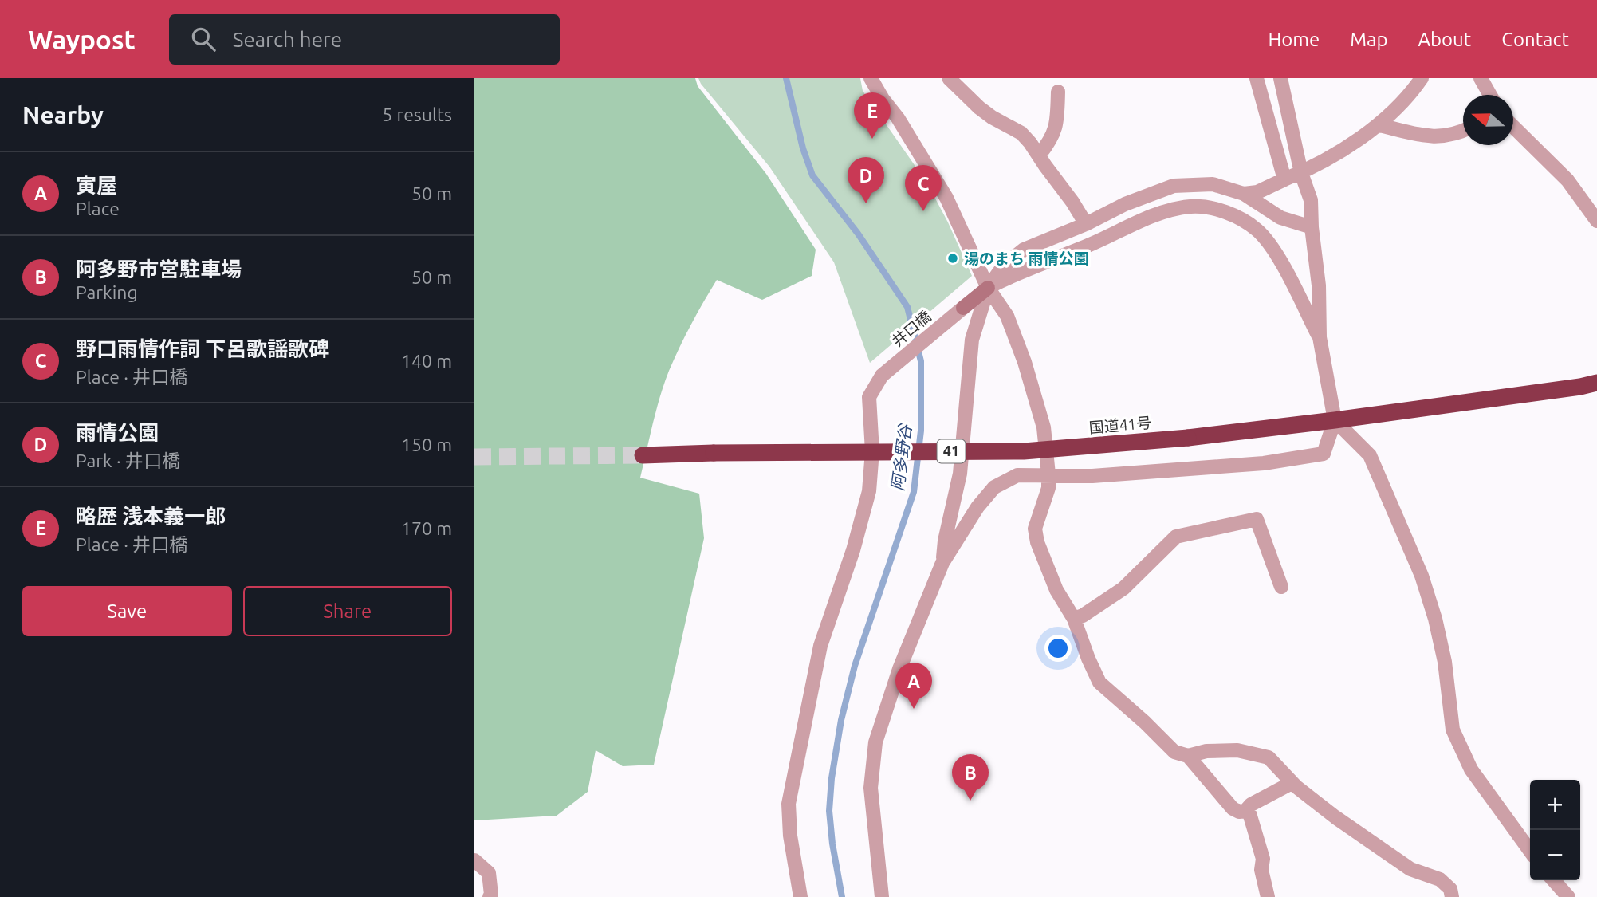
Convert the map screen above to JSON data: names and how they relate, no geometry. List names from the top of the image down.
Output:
{
  "streets": {
    "highway": ["国道41号", "41"],
    "street": ["井口橋"]
  },
  "water": ["阿多野谷"],
  "places": ["湯のまち 雨情公園"],
  "north": "left",
  "page": {
    "header": "Waypost",
    "search": "Search here",
    "nav": [
      "Home",
      "Map",
      "About",
      "Contact"
    ],
    "heading": ["Nearby", "5 results"],
    "pins": [
      "E",
      "D",
      "C",
      "A",
      "B"
    ],
    "list": [
      {
        "mark": "A",
        "name": "寅屋",
        "note": "Place",
        "value": "50 m"
      },
      {
        "mark": "B",
        "name": "阿多野市営駐車場",
        "note": "Parking",
        "value": "50 m"
      },
      {
        "mark": "C",
        "name": "野口雨情作詞 下呂歌謡歌碑",
        "note": "Place · 井口橋",
        "value": "140 m"
      },
      {
        "mark": "D",
        "name": "雨情公園",
        "note": "Park · 井口橋",
        "value": "150 m"
      },
      {
        "mark": "E",
        "name": "略歴 浅本義一郎",
        "note": "Place · 井口橋",
        "value": "170 m"
      }
    ],
    "buttons": ["Save", "Share"],
    "map_buttons": ["+", "−"]
  }
}
